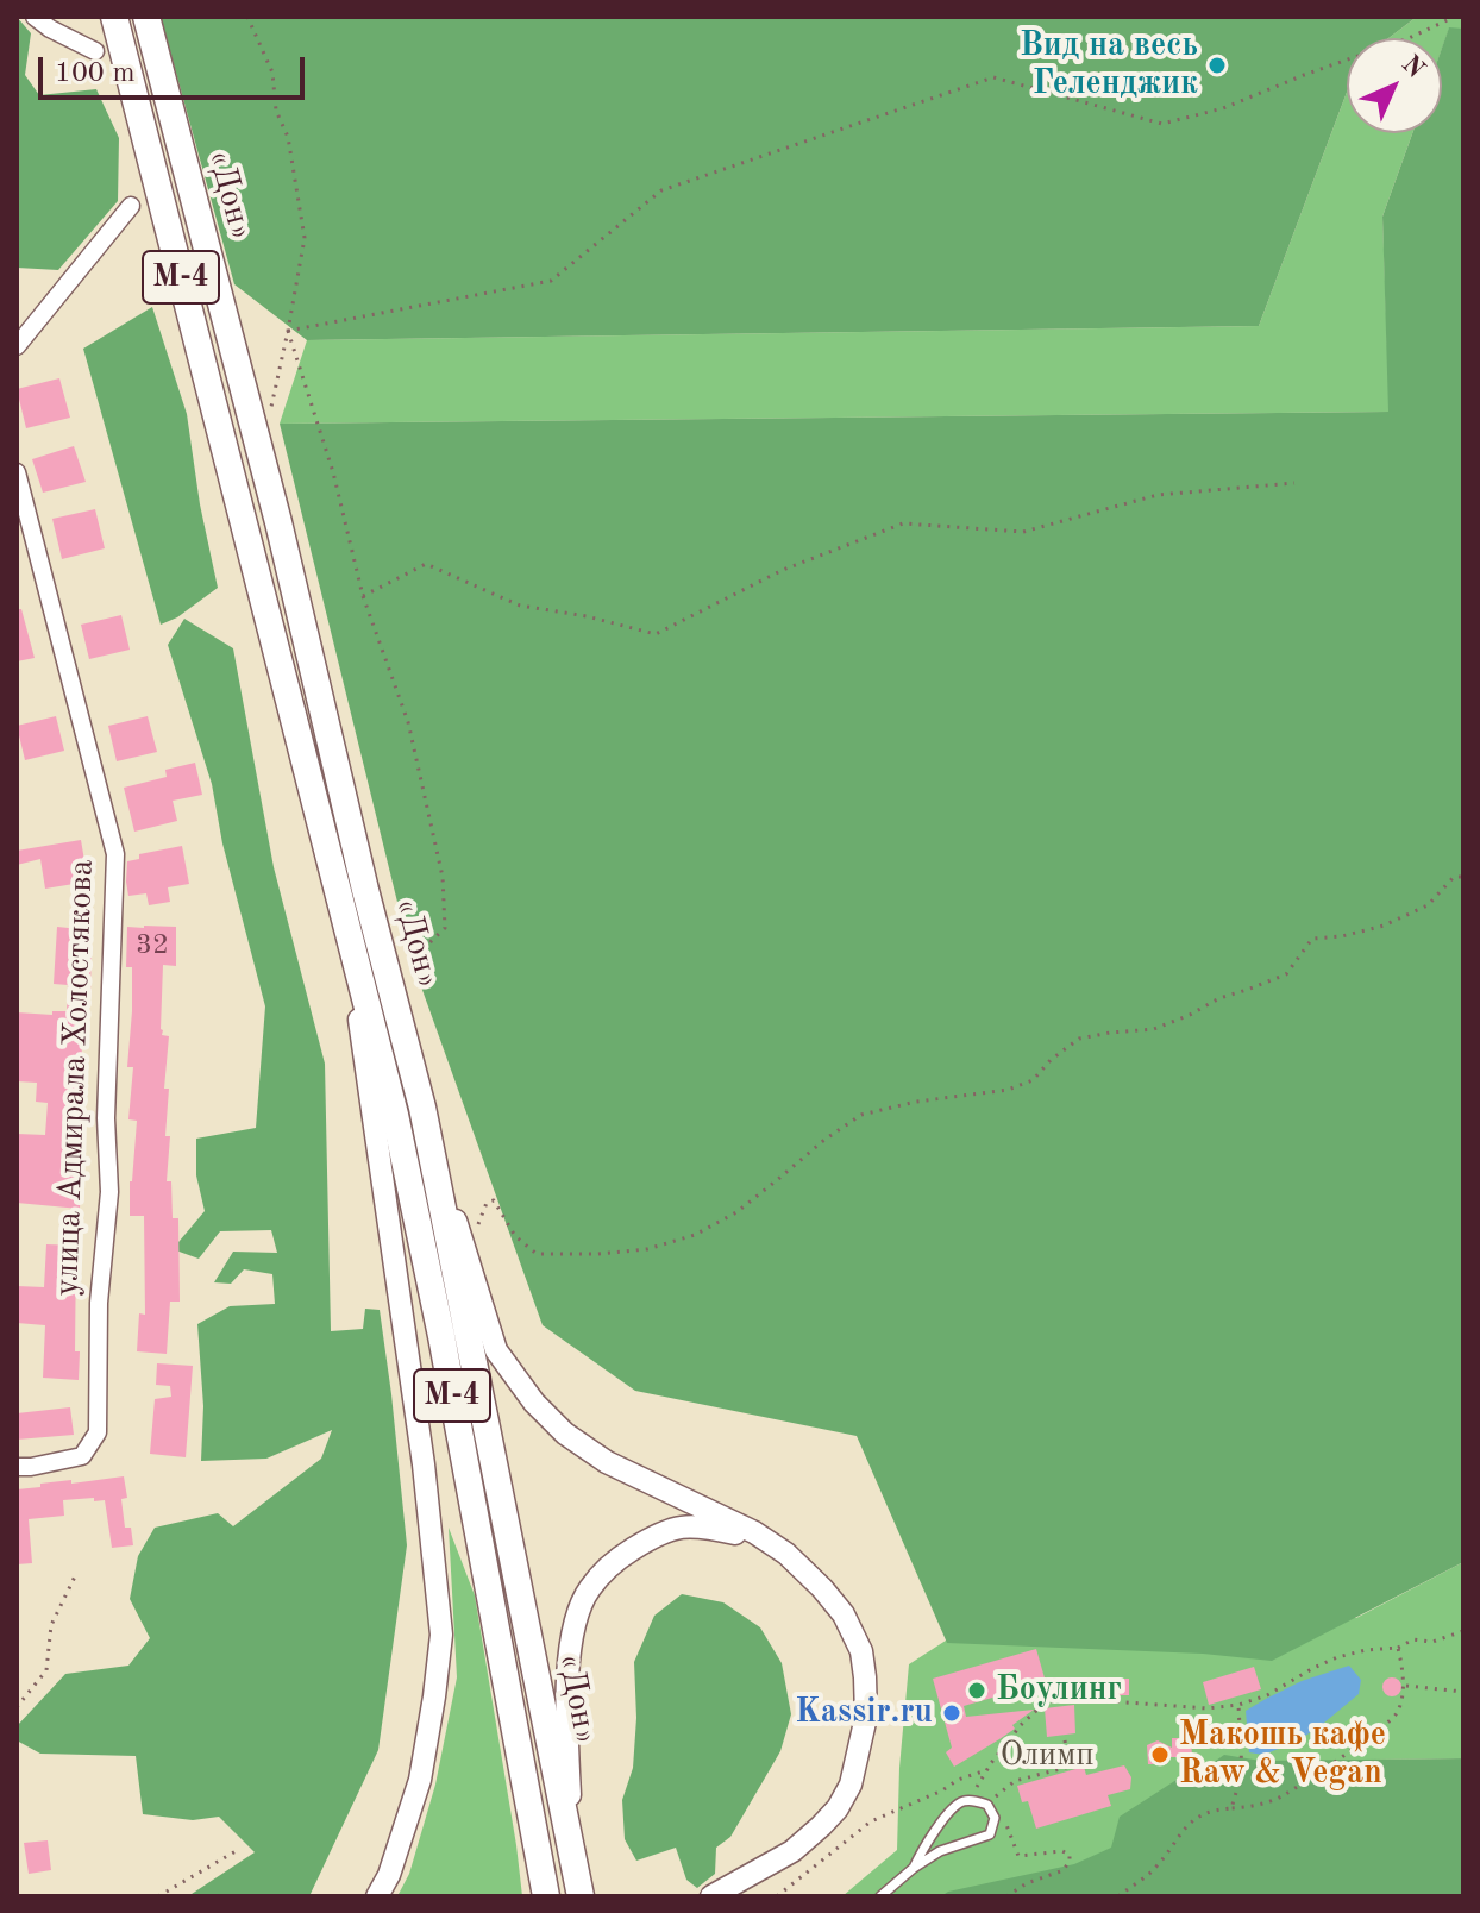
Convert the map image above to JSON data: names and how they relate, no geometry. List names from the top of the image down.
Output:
{
  "streets": {
    "highway": ["«Дон»", "М-4"],
    "street": ["улица Адмирала Холостякова"]
  },
  "parks": ["Олимп"],
  "places": [
    "Вид на весь Геленджик",
    "Боулинг",
    "Kassir.ru",
    "Макошь кафе Raw & Vegan"
  ],
  "house_numbers": ["32"],
  "scale_bar": "100 m",
  "north": "top right"
}
